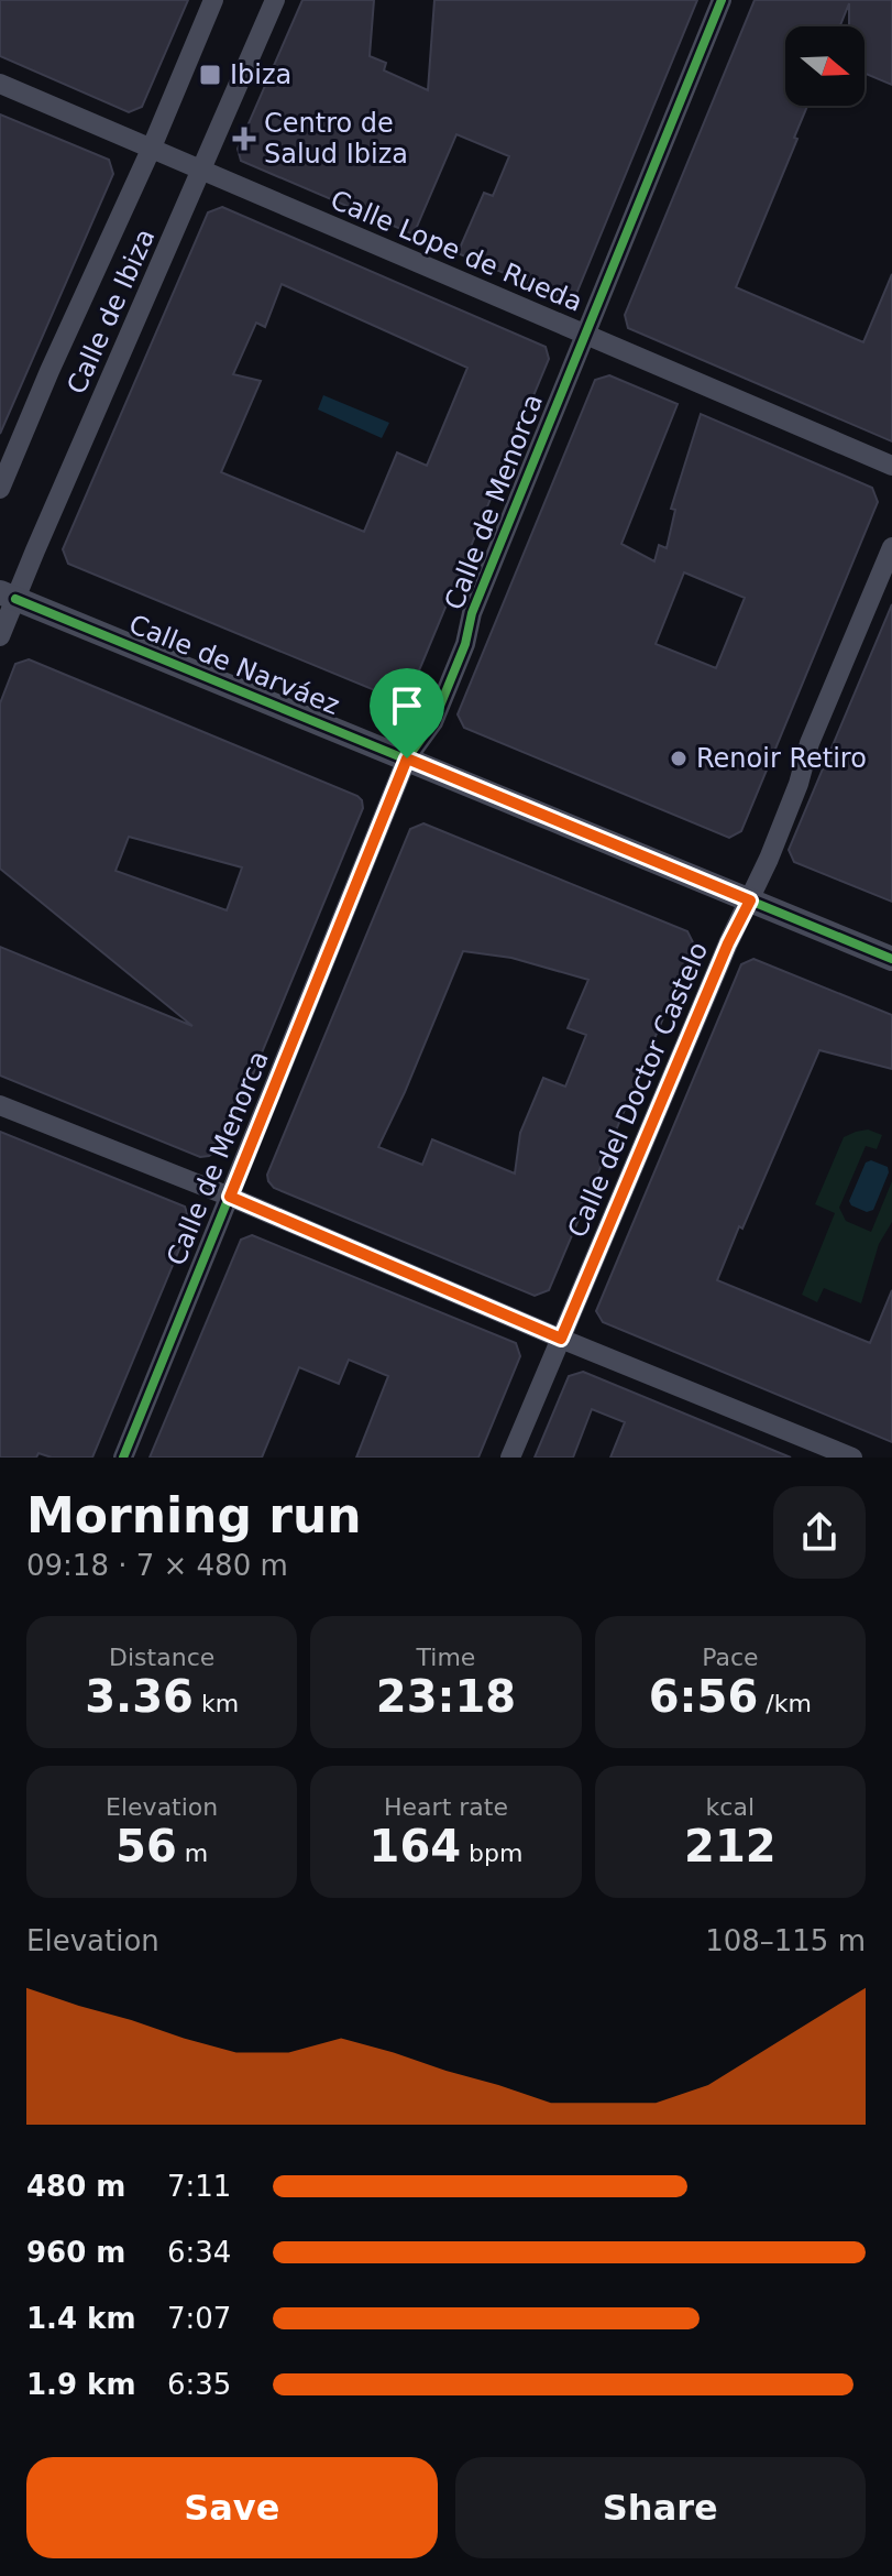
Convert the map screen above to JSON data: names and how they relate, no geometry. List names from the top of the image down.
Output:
{
  "streets": {
    "street": [
      "Calle Lope de Rueda",
      "Calle de Ibiza",
      "Calle de Menorca",
      "Calle de Narváez",
      "Calle del Doctor Castelo"
    ]
  },
  "crossings": [
    ["Calle Lope de Rueda", "Calle de Ibiza"],
    ["Calle Lope de Rueda", "Calle de Menorca"],
    ["Calle de Ibiza", "Calle de Narváez"],
    ["Calle de Menorca", "Calle de Narváez"],
    ["Calle de Narváez", "Calle del Doctor Castelo"]
  ],
  "places": {
    "transit": ["Ibiza"],
    "health": ["Centro de Salud Ibiza"],
    "other": ["Renoir Retiro"]
  },
  "north": "right",
  "page": {
    "heading": ["Morning run", "09:18 · 7 × 480 m"],
    "stats": [
      ["Distance", "3.36 km"],
      ["Time", "23:18"],
      ["Pace", "6:56 /km"],
      ["Elevation", "56 m"],
      ["Heart rate", "164 bpm"],
      ["kcal", "212"]
    ],
    "chart": ["Elevation", "108–115 m"],
    "list": [
      {
        "name": "480 m",
        "note": "7:11"
      },
      {
        "name": "960 m",
        "note": "6:34"
      },
      {
        "name": "1.4 km",
        "note": "7:07"
      },
      {
        "name": "1.9 km",
        "note": "6:35"
      }
    ],
    "buttons": ["Save", "Share"]
  }
}
